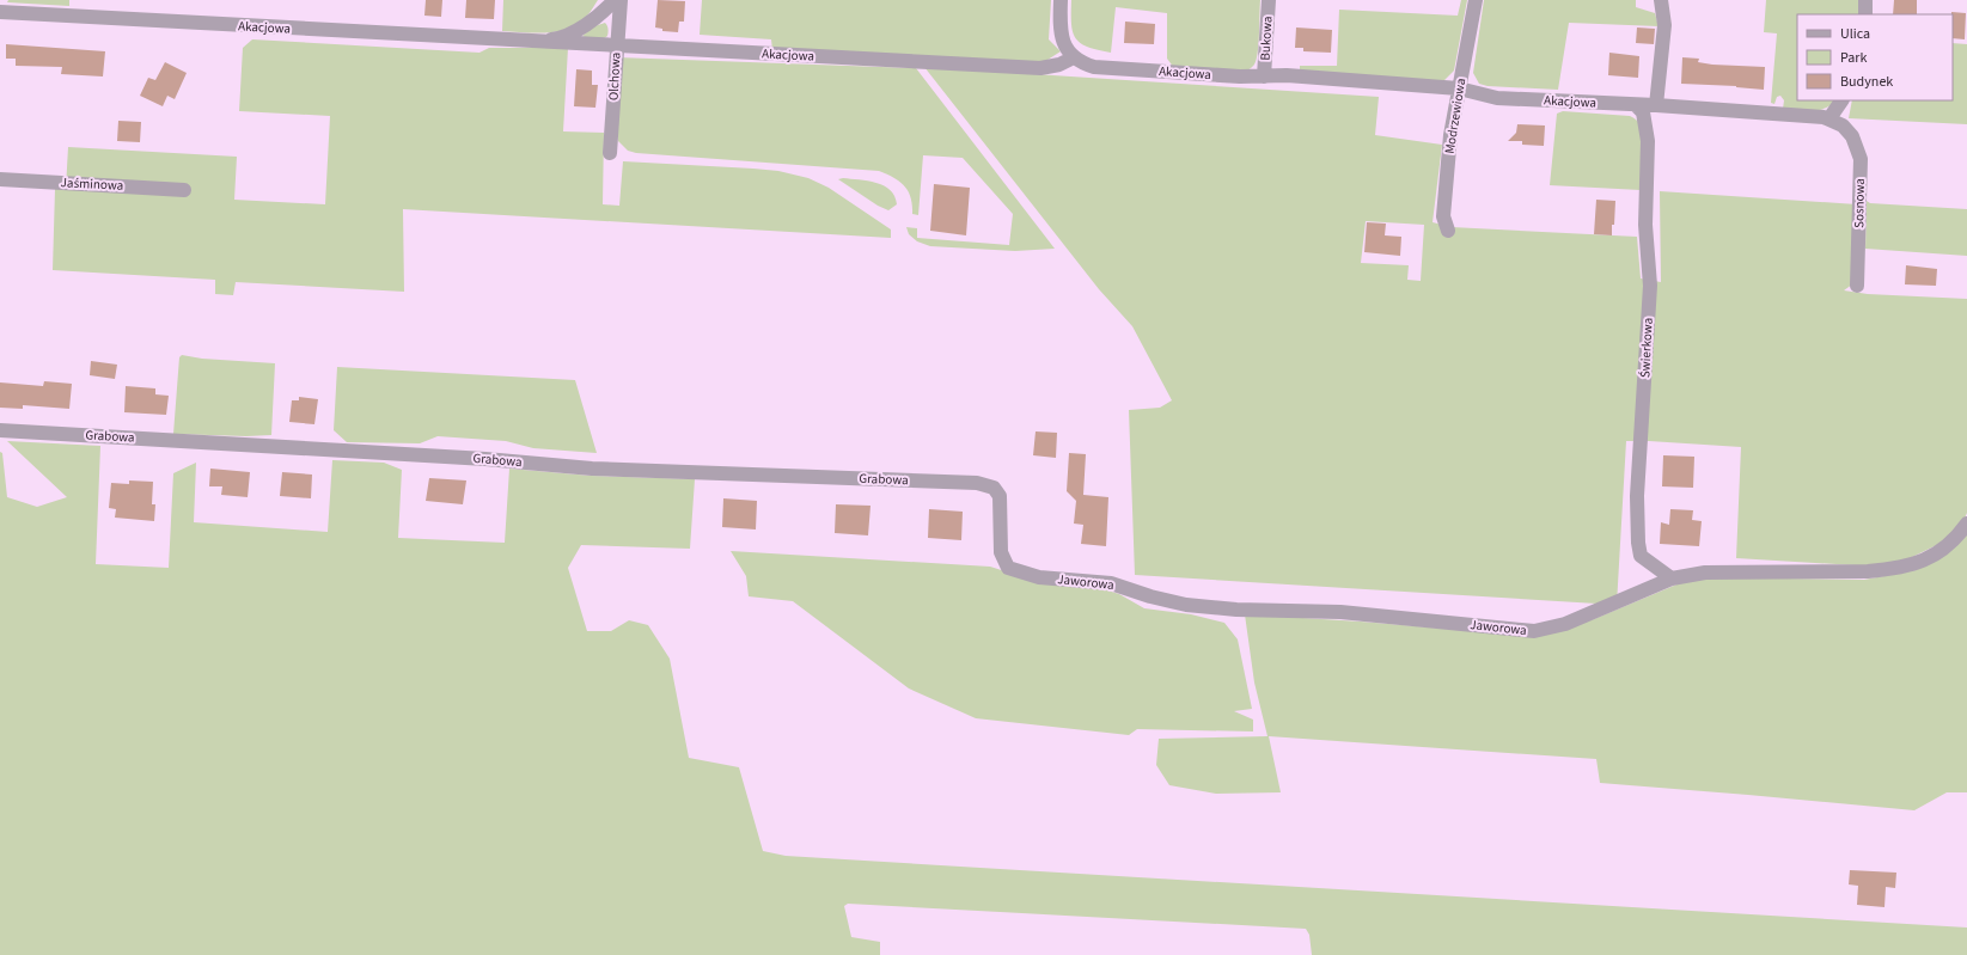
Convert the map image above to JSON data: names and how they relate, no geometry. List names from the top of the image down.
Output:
{
  "streets": {
    "street": [
      "Akacjowa",
      "Bukowa",
      "Olchowa",
      "Modrzewiowa",
      "Jaśminowa",
      "Sosnowa",
      "Świerkowa",
      "Grabowa",
      "Jaworowa"
    ]
  },
  "crossings": [
    ["Akacjowa", "Bukowa"],
    ["Akacjowa", "Olchowa"],
    ["Akacjowa", "Modrzewiowa"],
    ["Akacjowa", "Sosnowa"],
    ["Akacjowa", "Świerkowa"],
    ["Świerkowa", "Jaworowa"],
    ["Grabowa", "Jaworowa"]
  ],
  "legend": ["Ulica", "Park", "Budynek"]
}
